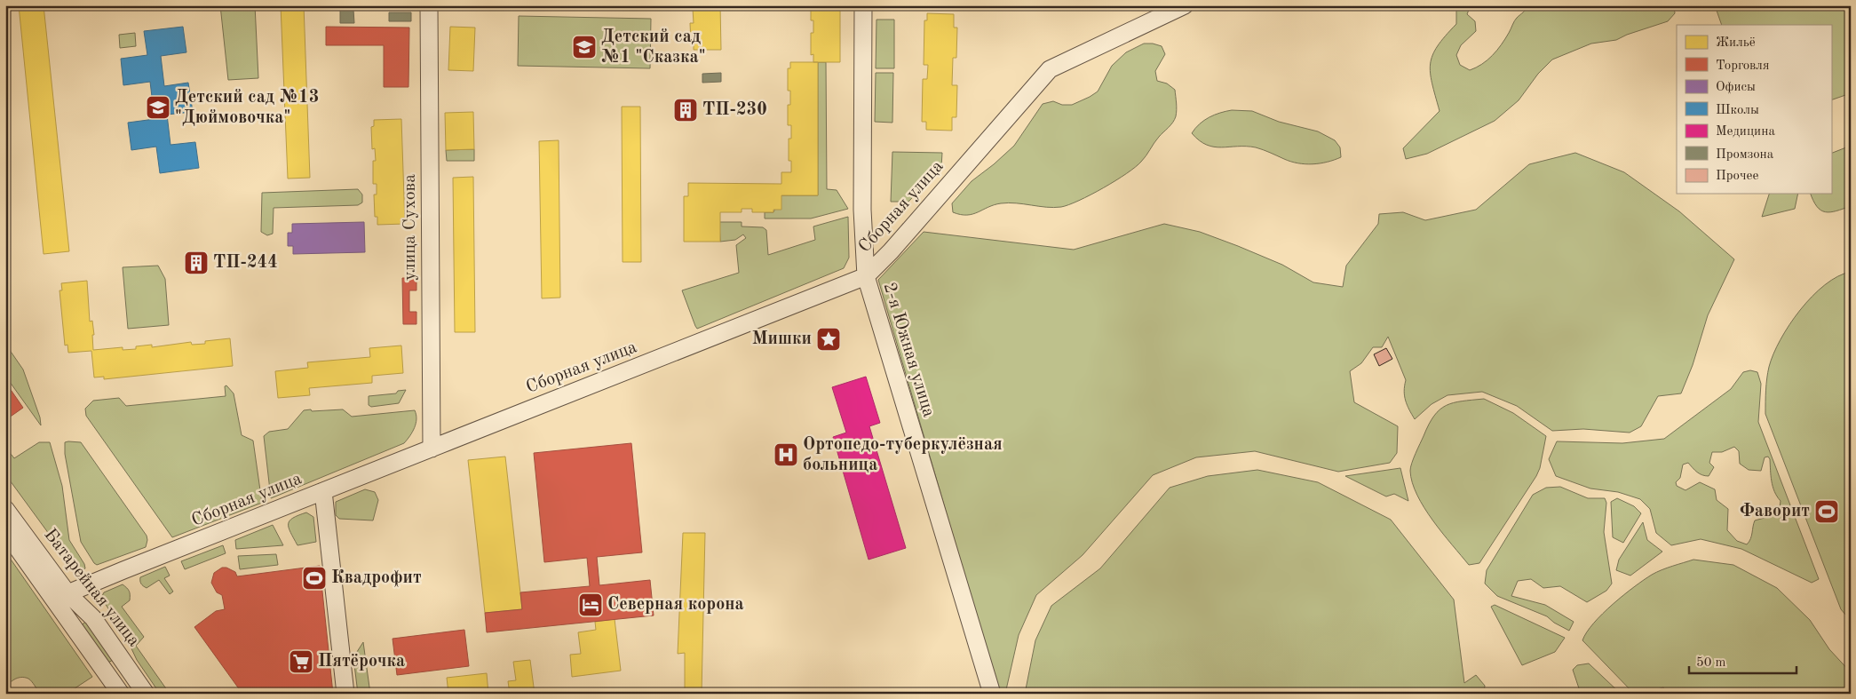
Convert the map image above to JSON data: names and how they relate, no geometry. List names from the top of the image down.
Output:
{
  "streets": {
    "street": [
      "Сборная улица",
      "улица Сухова",
      "2-я Южная улица",
      "Батарейная улица"
    ]
  },
  "crossings": [
    ["Сборная улица", "улица Сухова"],
    ["Сборная улица", "2-я Южная улица"],
    ["Сборная улица", "Батарейная улица"]
  ],
  "places": {
    "school or university": ["Детский сад №1 \"Сказка\"", "Детский сад №13 \"Дюймовочка\""],
    "building": ["ТП-230", "ТП-244"],
    "place": ["Мишки"],
    "hospital": ["Ортопедо-туберкулёзная больница"],
    "sports": ["Фаворит", "Квадрофит"],
    "hotel": ["Северная корона"],
    "supermarket": ["Пятёрочка"]
  },
  "legend": [
    "Жильё",
    "Торговля",
    "Офисы",
    "Школы",
    "Медицина",
    "Промзона",
    "Прочее"
  ],
  "scale_bar": "50 m"
}
